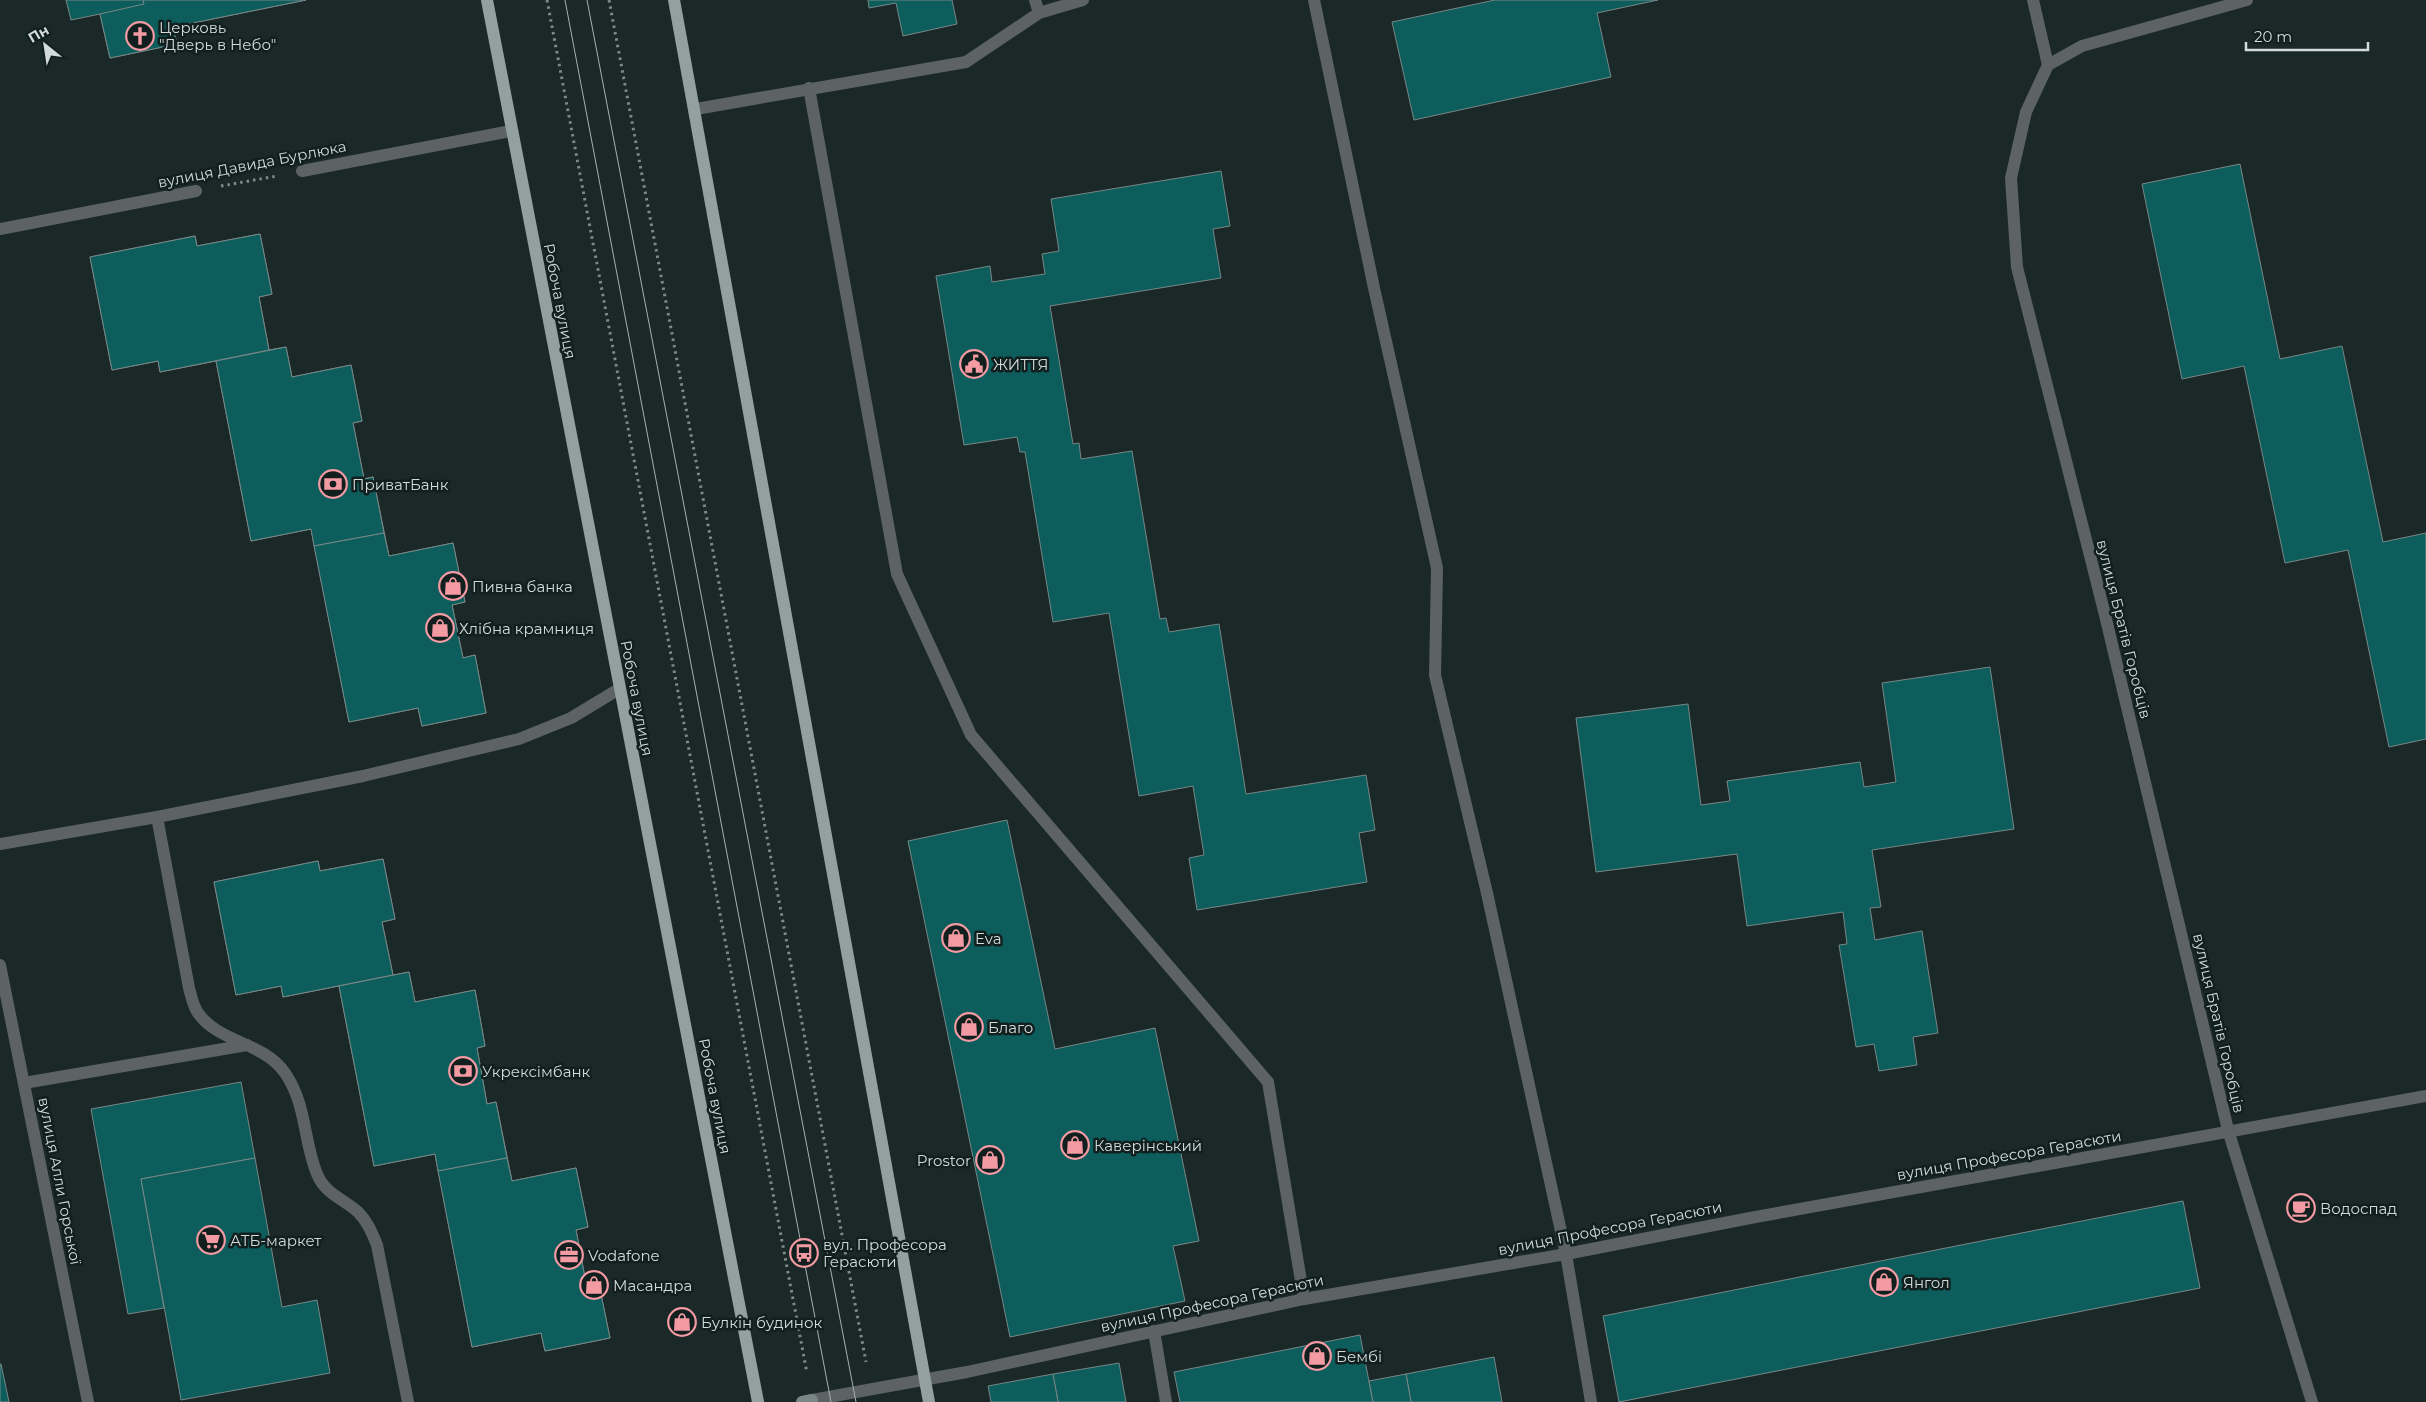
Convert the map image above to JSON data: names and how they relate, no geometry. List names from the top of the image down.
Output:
{
  "streets": {
    "main road": ["Робоча вулиця"],
    "street": [
      "вулиця Давида Бурлюка",
      "вулиця Братів Горобців",
      "вулиця Професора Герасюти",
      "вулиця Алли Горської"
    ]
  },
  "crossings": [
    ["вулиця Давида Бурлюка", "Робоча вулиця"],
    ["вулиця Братів Горобців", "вулиця Професора Герасюти"]
  ],
  "places": {
    "church": ["Церковь \"Дверь в Небо\""],
    "public building": ["ЖИТТЯ"],
    "bank": ["ПриватБанк", "Укрексімбанк"],
    "shop": [
      "Пивна банка",
      "Хлібна крамниця",
      "Eva",
      "Благо",
      "Каверінський",
      "Prostor",
      "Янгол",
      "Масандра",
      "Булкін будинок",
      "Бембі"
    ],
    "cafe": ["Водоспад"],
    "supermarket": ["АТБ-маркет"],
    "bus stop": ["вул. Професора Герасюти"],
    "office": ["Vodafone"]
  },
  "scale_bar": "20 m",
  "north": "top left"
}
